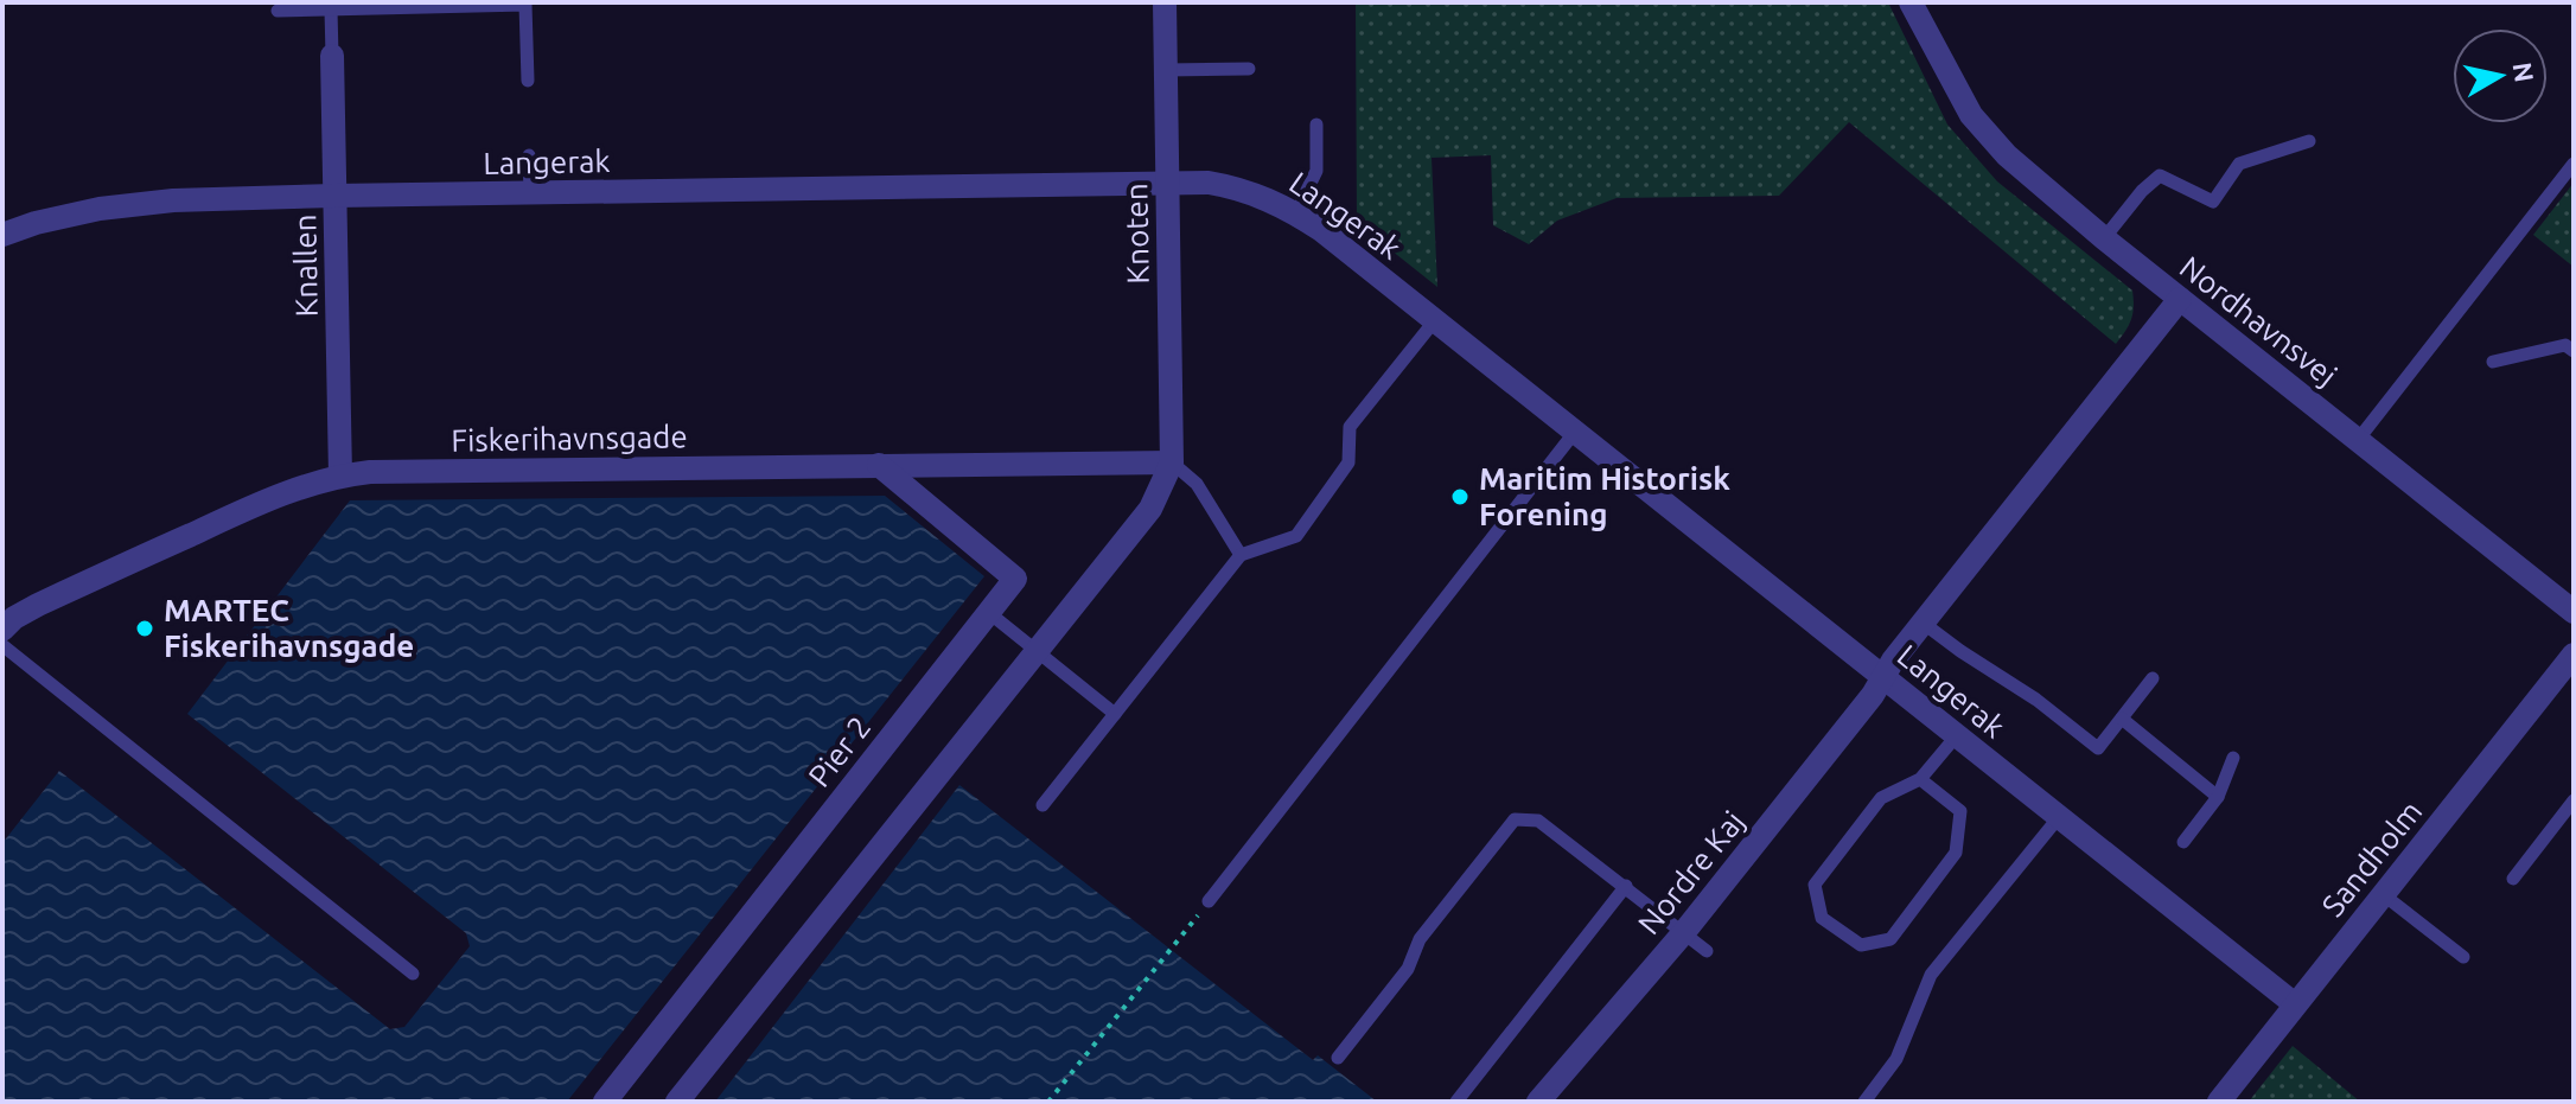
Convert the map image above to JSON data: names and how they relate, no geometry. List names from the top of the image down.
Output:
{
  "streets": {
    "street": [
      "Langerak",
      "Knoten",
      "Knallen",
      "Nordhavnsvej",
      "Fiskerihavnsgade",
      "Pier 2",
      "Sandholm",
      "Nordre Kaj"
    ]
  },
  "crossings": [
    ["Langerak", "Knoten"],
    ["Langerak", "Knallen"],
    ["Langerak", "Sandholm"],
    ["Langerak", "Nordre Kaj"],
    ["Knoten", "Fiskerihavnsgade"],
    ["Knallen", "Fiskerihavnsgade"],
    ["Nordhavnsvej", "Nordre Kaj"],
    ["Fiskerihavnsgade", "Pier 2"]
  ],
  "places": ["Maritim Historisk Forening", "MARTEC Fiskerihavnsgade"],
  "north": "right"
}
